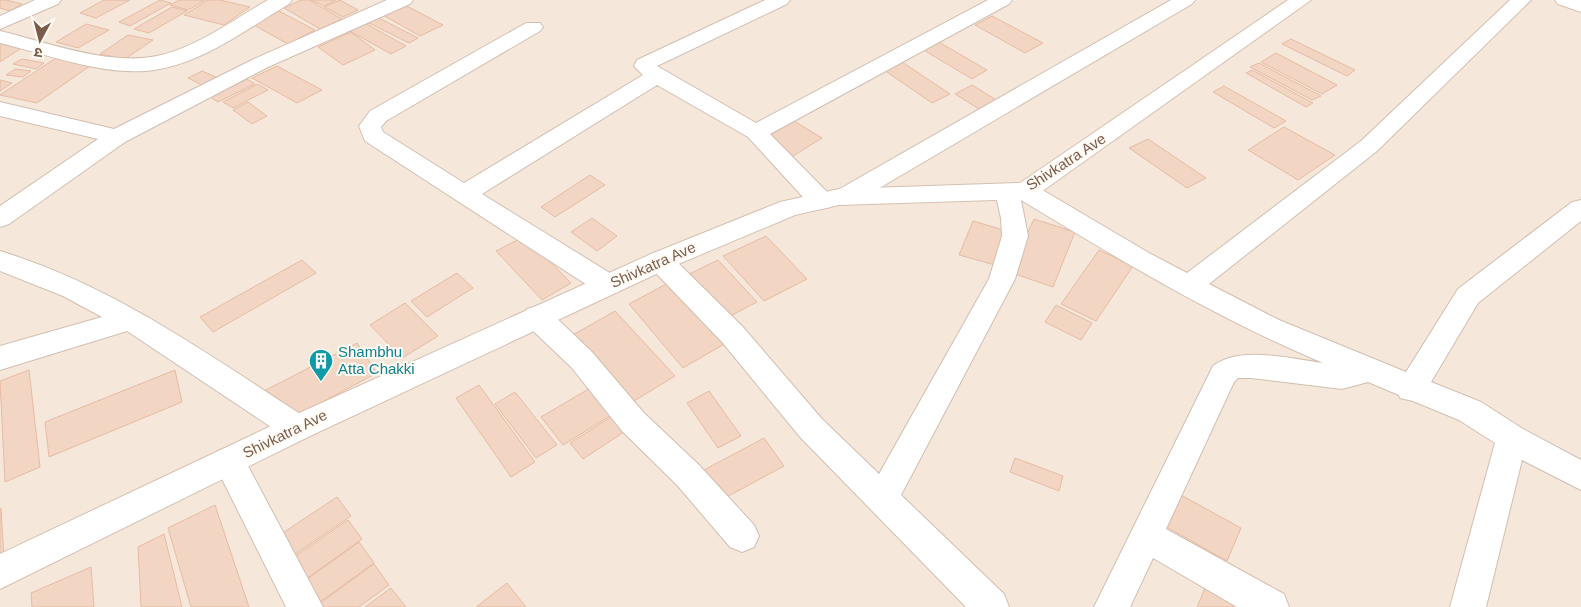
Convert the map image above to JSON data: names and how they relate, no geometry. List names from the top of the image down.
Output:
{
  "streets": {
    "street": ["Shivkatra Ave"]
  },
  "places": {
    "building": ["Shambhu Atta Chakki"]
  },
  "north": "bottom"
}
